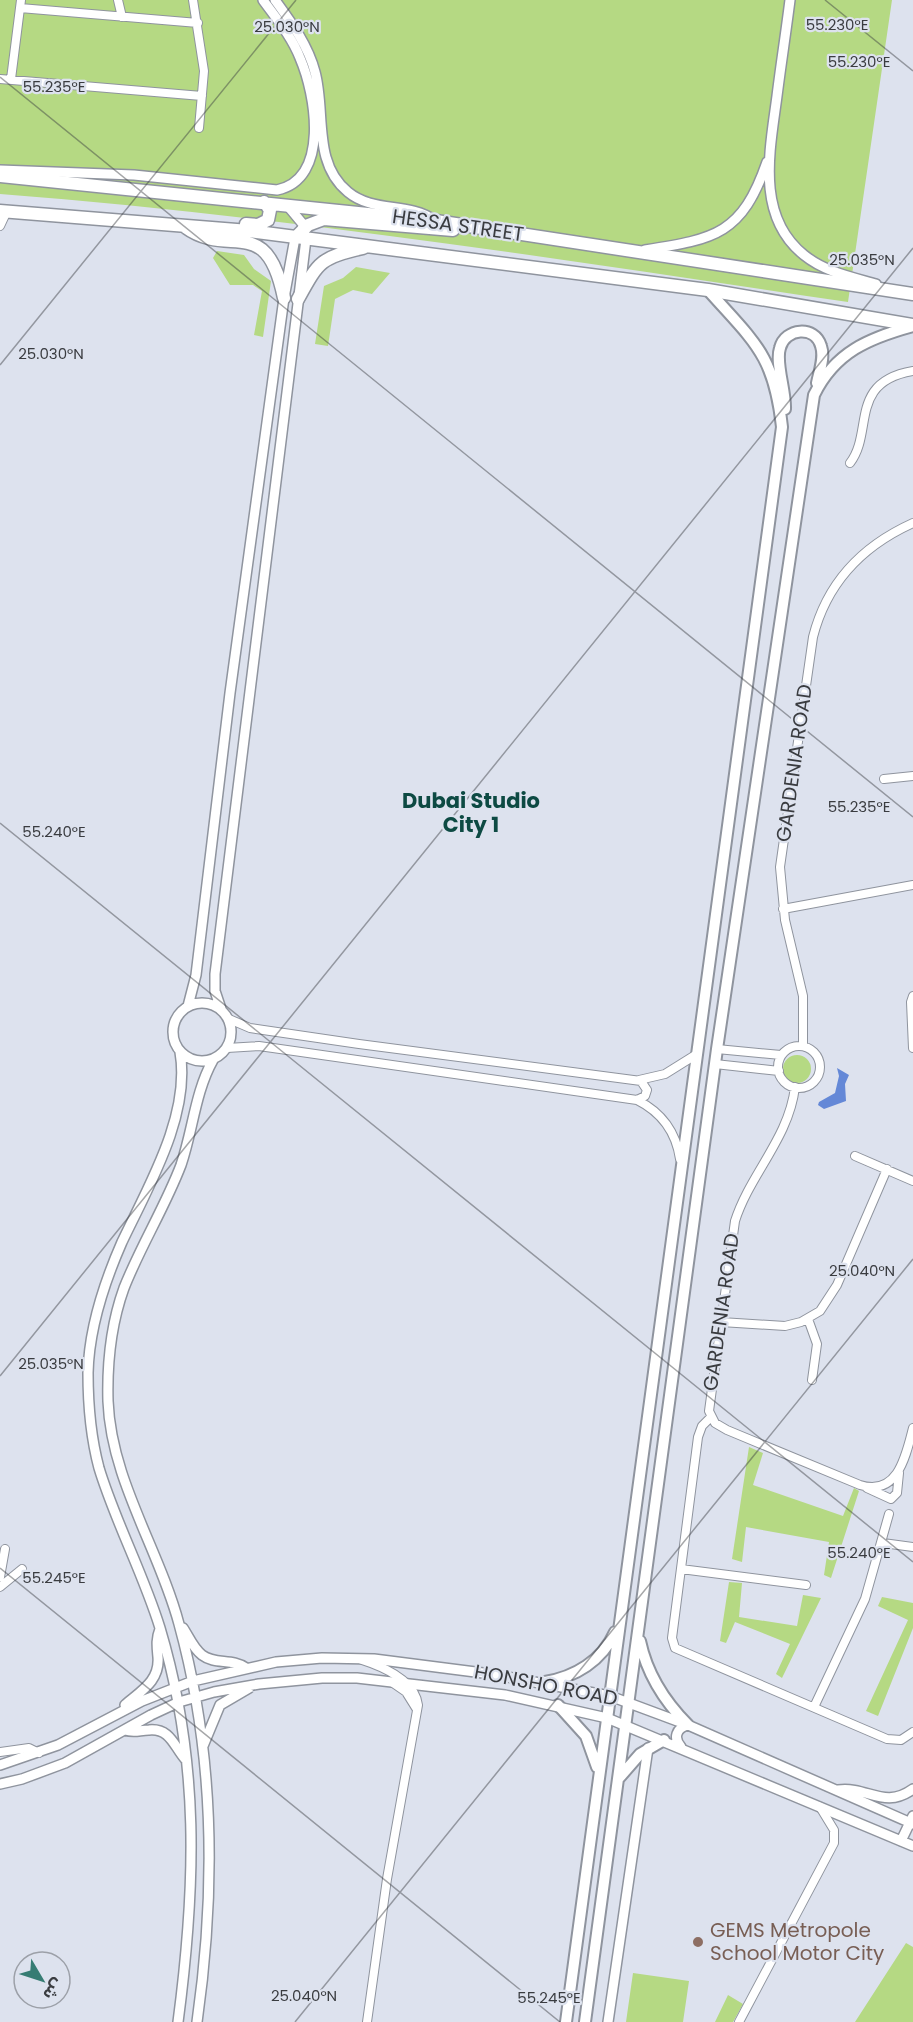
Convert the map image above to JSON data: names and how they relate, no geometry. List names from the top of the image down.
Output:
{
  "streets": {
    "main road": ["HESSA STREET"],
    "street": ["GARDENIA ROAD", "HONSHO ROAD"]
  },
  "districts": ["Dubai Studio City 1"],
  "places": ["GEMS Metropole School Motor City"],
  "north": "bottom right",
  "coordinates": [
    "55.230°E",
    "25.030°N",
    "55.235°E",
    "25.035°N",
    "55.240°E",
    "25.040°N",
    "55.245°E"
  ]
}
